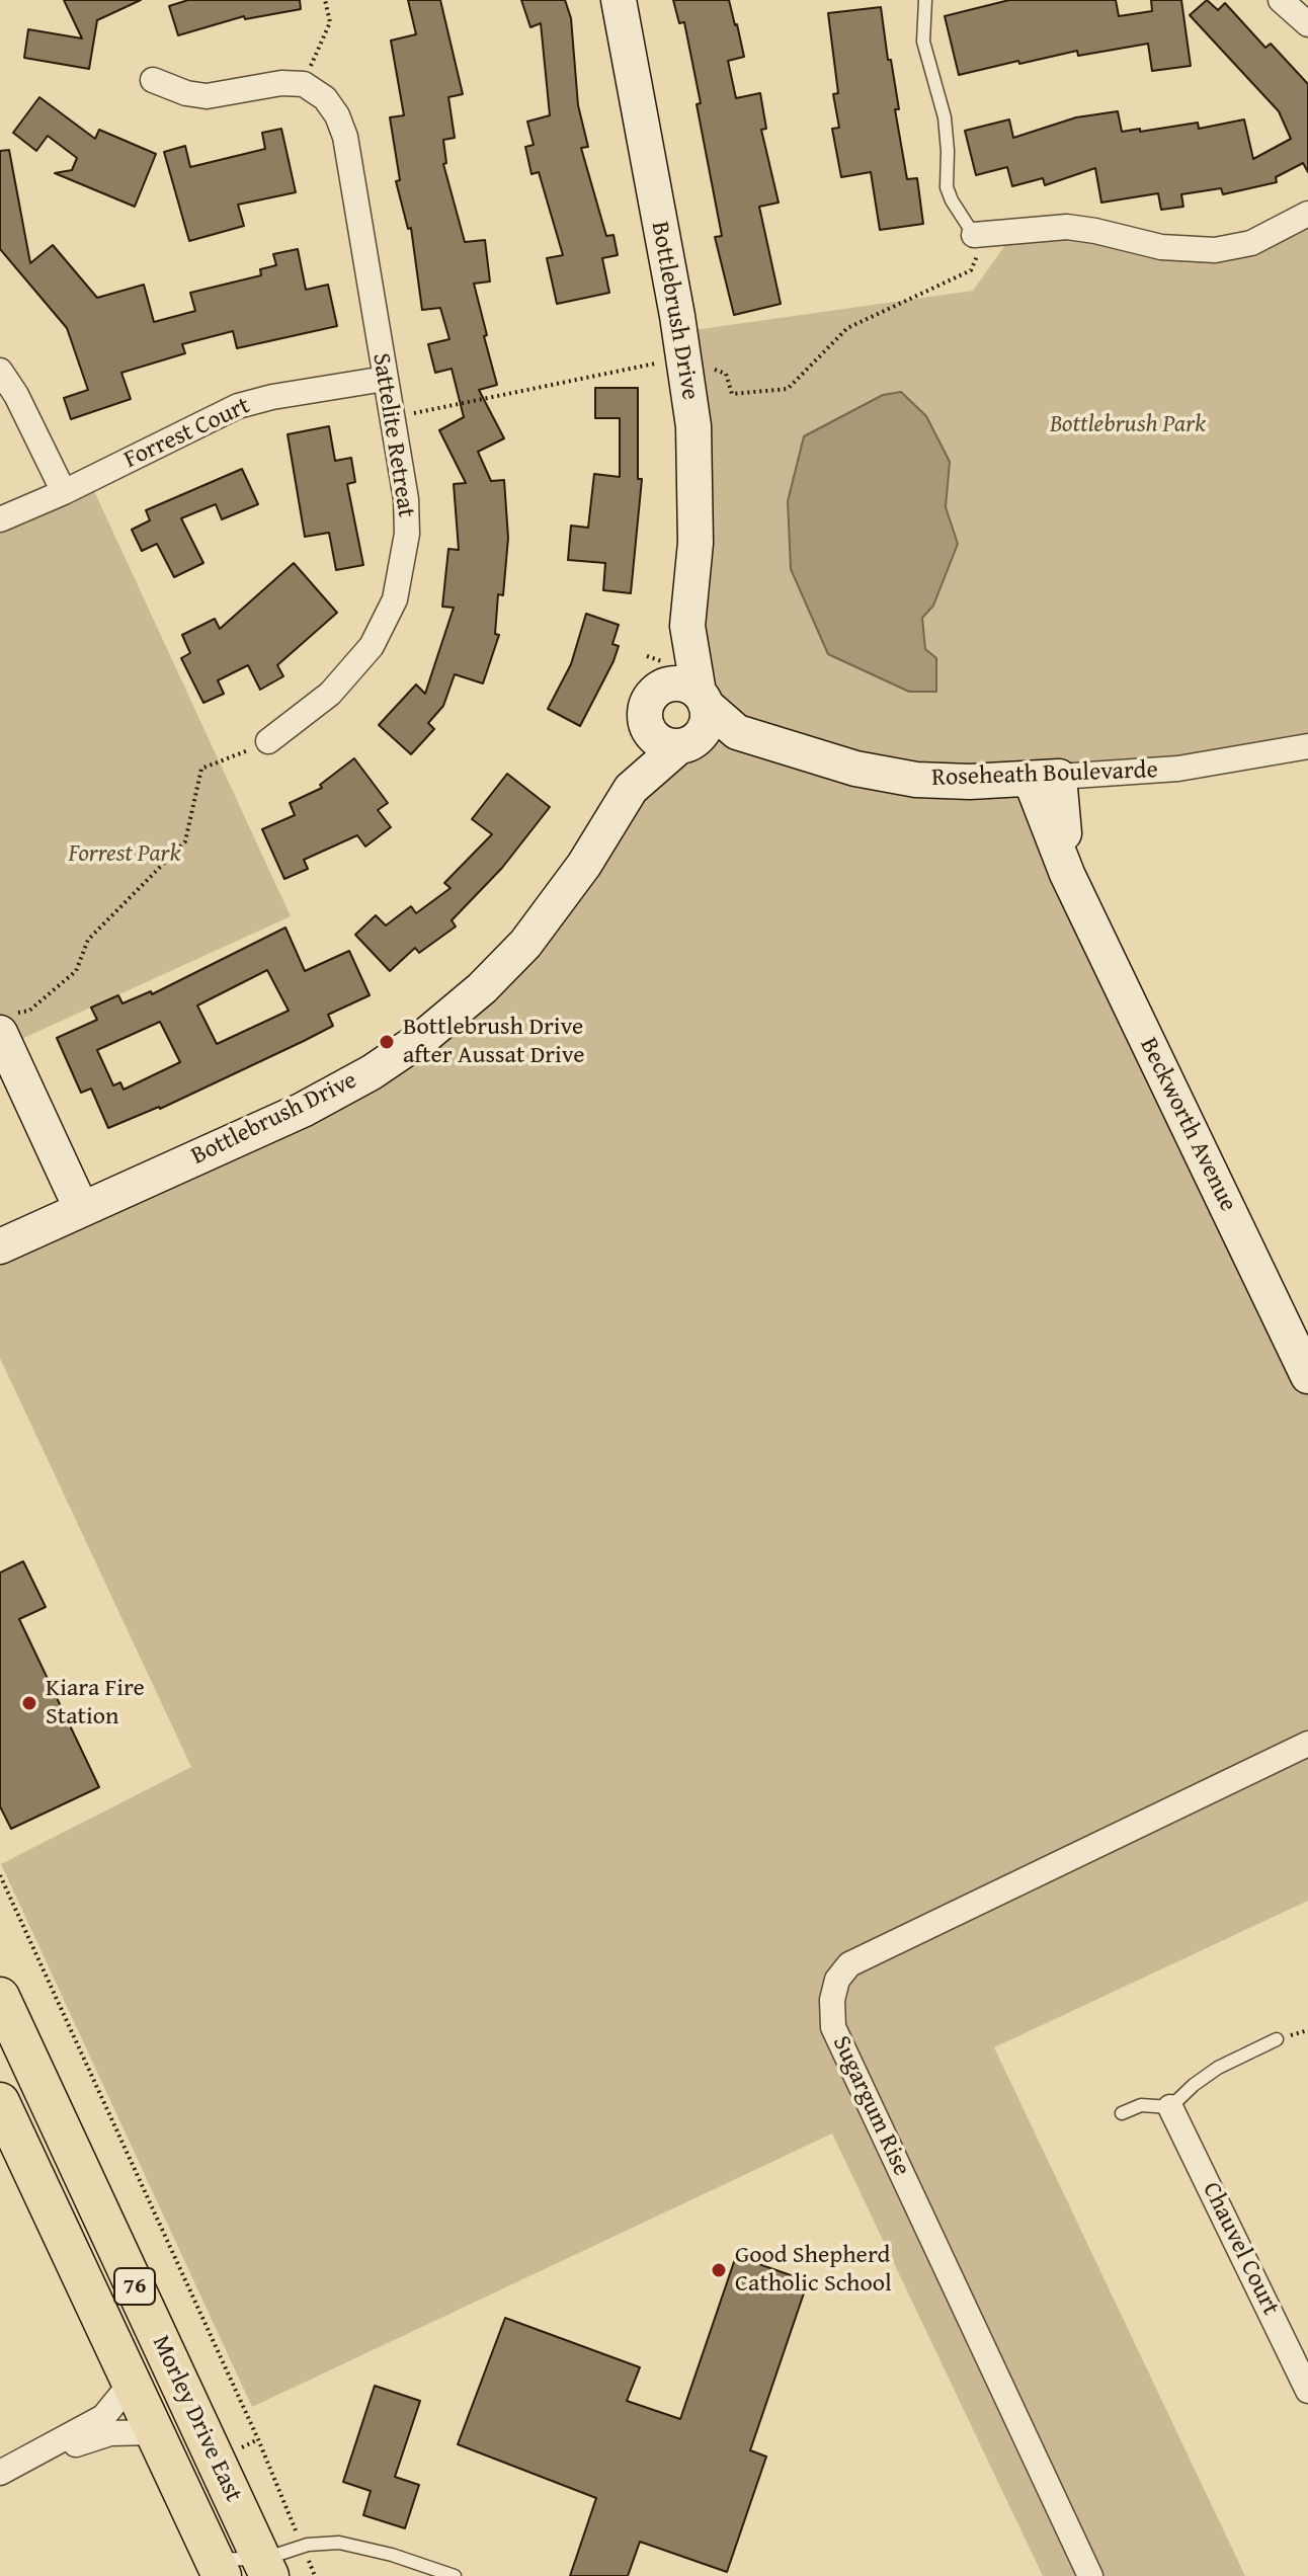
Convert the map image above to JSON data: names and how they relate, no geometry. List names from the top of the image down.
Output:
{
  "streets": {
    "main road": ["76", "Morley Drive East"],
    "street": [
      "Bottlebrush Drive",
      "Forrest Court",
      "Sattelite Retreat",
      "Roseheath Boulevarde",
      "Beckworth Avenue",
      "Sugargum Rise",
      "Chauvel Court"
    ]
  },
  "crossings": [
    ["Bottlebrush Drive", "Roseheath Boulevarde"],
    ["Forrest Court", "Sattelite Retreat"],
    ["Roseheath Boulevarde", "Beckworth Avenue"]
  ],
  "parks": ["Bottlebrush Park", "Forrest Park"],
  "places": ["Bottlebrush Drive after Aussat Drive", "Kiara Fire Station", "Good Shepherd Catholic School"]
}
